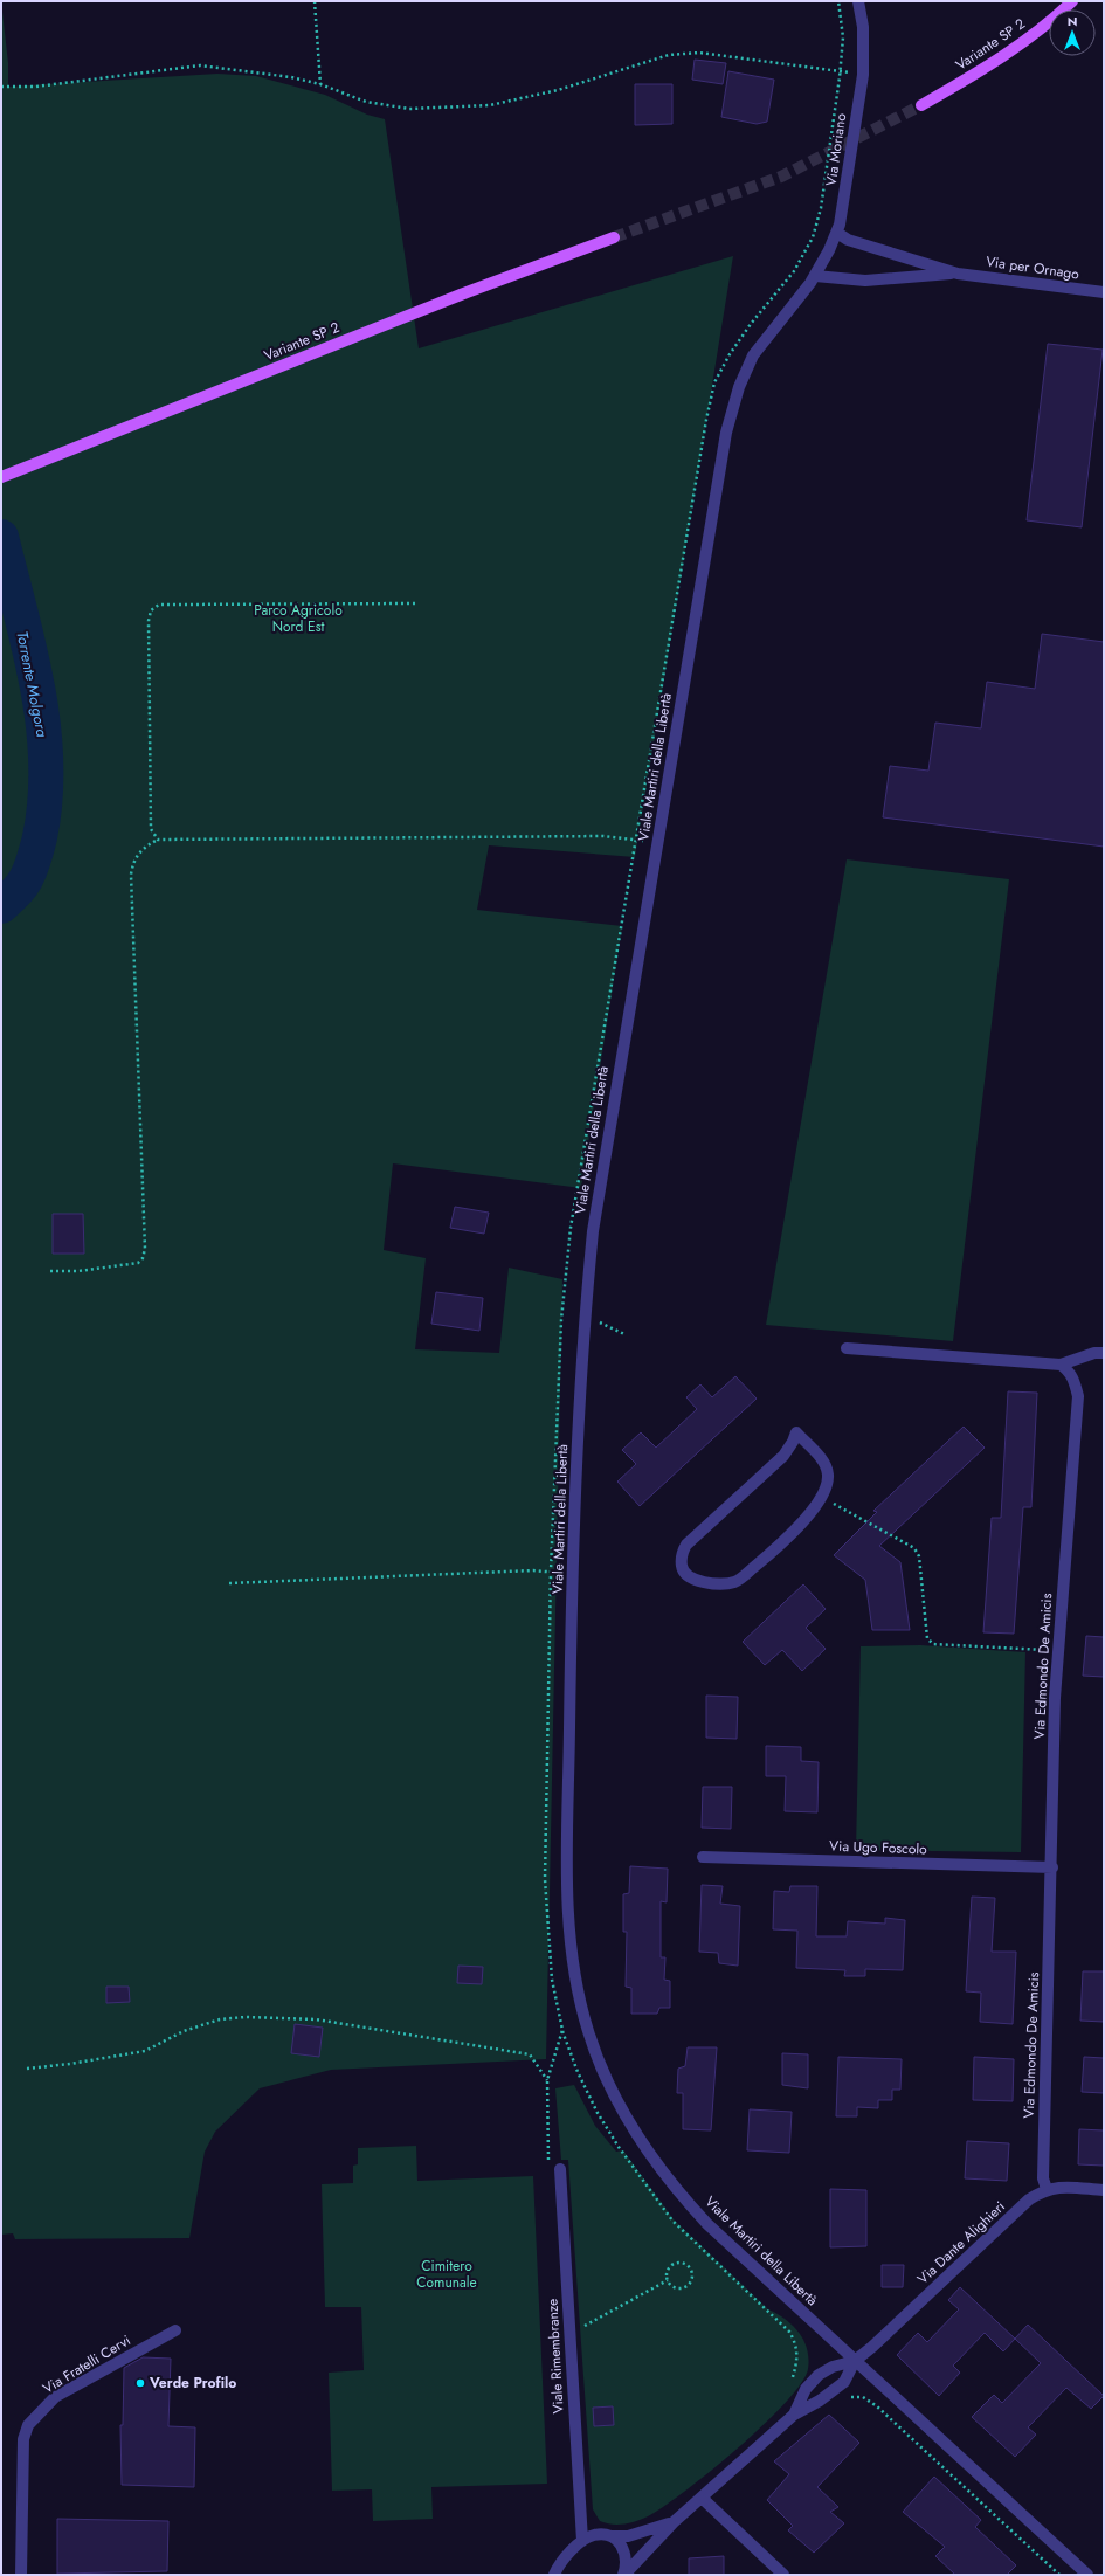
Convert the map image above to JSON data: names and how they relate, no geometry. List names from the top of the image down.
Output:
{
  "streets": {
    "main road": ["Variante SP 2"],
    "street": [
      "Via Moriano",
      "Via per Ornago",
      "Viale Martiri della Libertà",
      "Via Edmondo De Amicis",
      "Via Ugo Foscolo",
      "Via Dante Alighieri",
      "Viale Rimembranze",
      "Via Fratelli Cervi"
    ]
  },
  "crossings": [
    ["Via Moriano", "Via per Ornago"],
    ["Via Moriano", "Viale Martiri della Libertà"],
    ["Viale Martiri della Libertà", "Via Dante Alighieri"],
    ["Via Edmondo De Amicis", "Via Ugo Foscolo"],
    ["Via Edmondo De Amicis", "Via Dante Alighieri"]
  ],
  "water": ["Torrente Molgora"],
  "parks": ["Parco Agricolo Nord Est", "Cimitero Comunale"],
  "places": ["Verde Profilo"],
  "north": "top"
}
